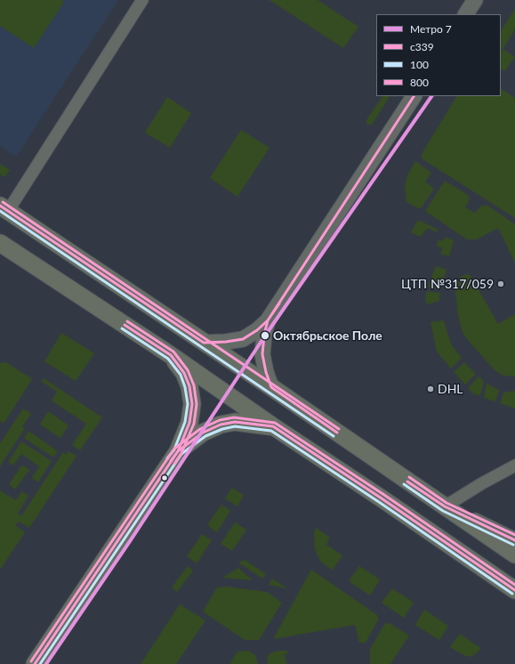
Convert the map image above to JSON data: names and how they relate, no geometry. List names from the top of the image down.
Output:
{
  "places": ["ЦТП №317/059", "Октябрьское Поле", "DHL"],
  "lines": [
    "metro line 7",
    "transit line с339",
    "transit line 800",
    "transit line 100"
  ],
  "legend": [
    "Метро 7",
    "с339",
    "100",
    "800"
  ]
}
